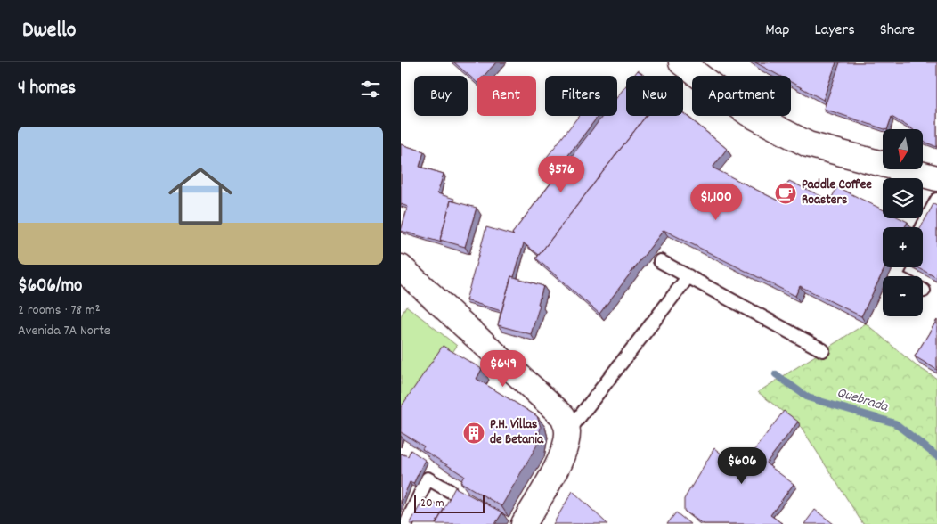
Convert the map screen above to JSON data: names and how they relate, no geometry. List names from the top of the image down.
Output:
{
  "water": ["Quebrada"],
  "places": {
    "cafe": ["Paddle Coffee Roasters"],
    "building": ["P.H. Villas de Betania"]
  },
  "scale_bar": "20 m",
  "north": "bottom",
  "page": {
    "header": "Dwello",
    "nav": ["Map", "Layers", "Share"],
    "heading": "4 homes",
    "chip": [
      "Buy",
      "Rent",
      "Filters",
      "New",
      "Apartment"
    ],
    "list": [
      {
        "name": "$606/mo",
        "note": "2 rooms · 78 m² · Avenida 7A Norte"
      }
    ],
    "map_buttons": ["+", "−"],
    "price": [
      "$576",
      "$1,100",
      "$649",
      "$606"
    ],
    "scale": "20 m"
  }
}
